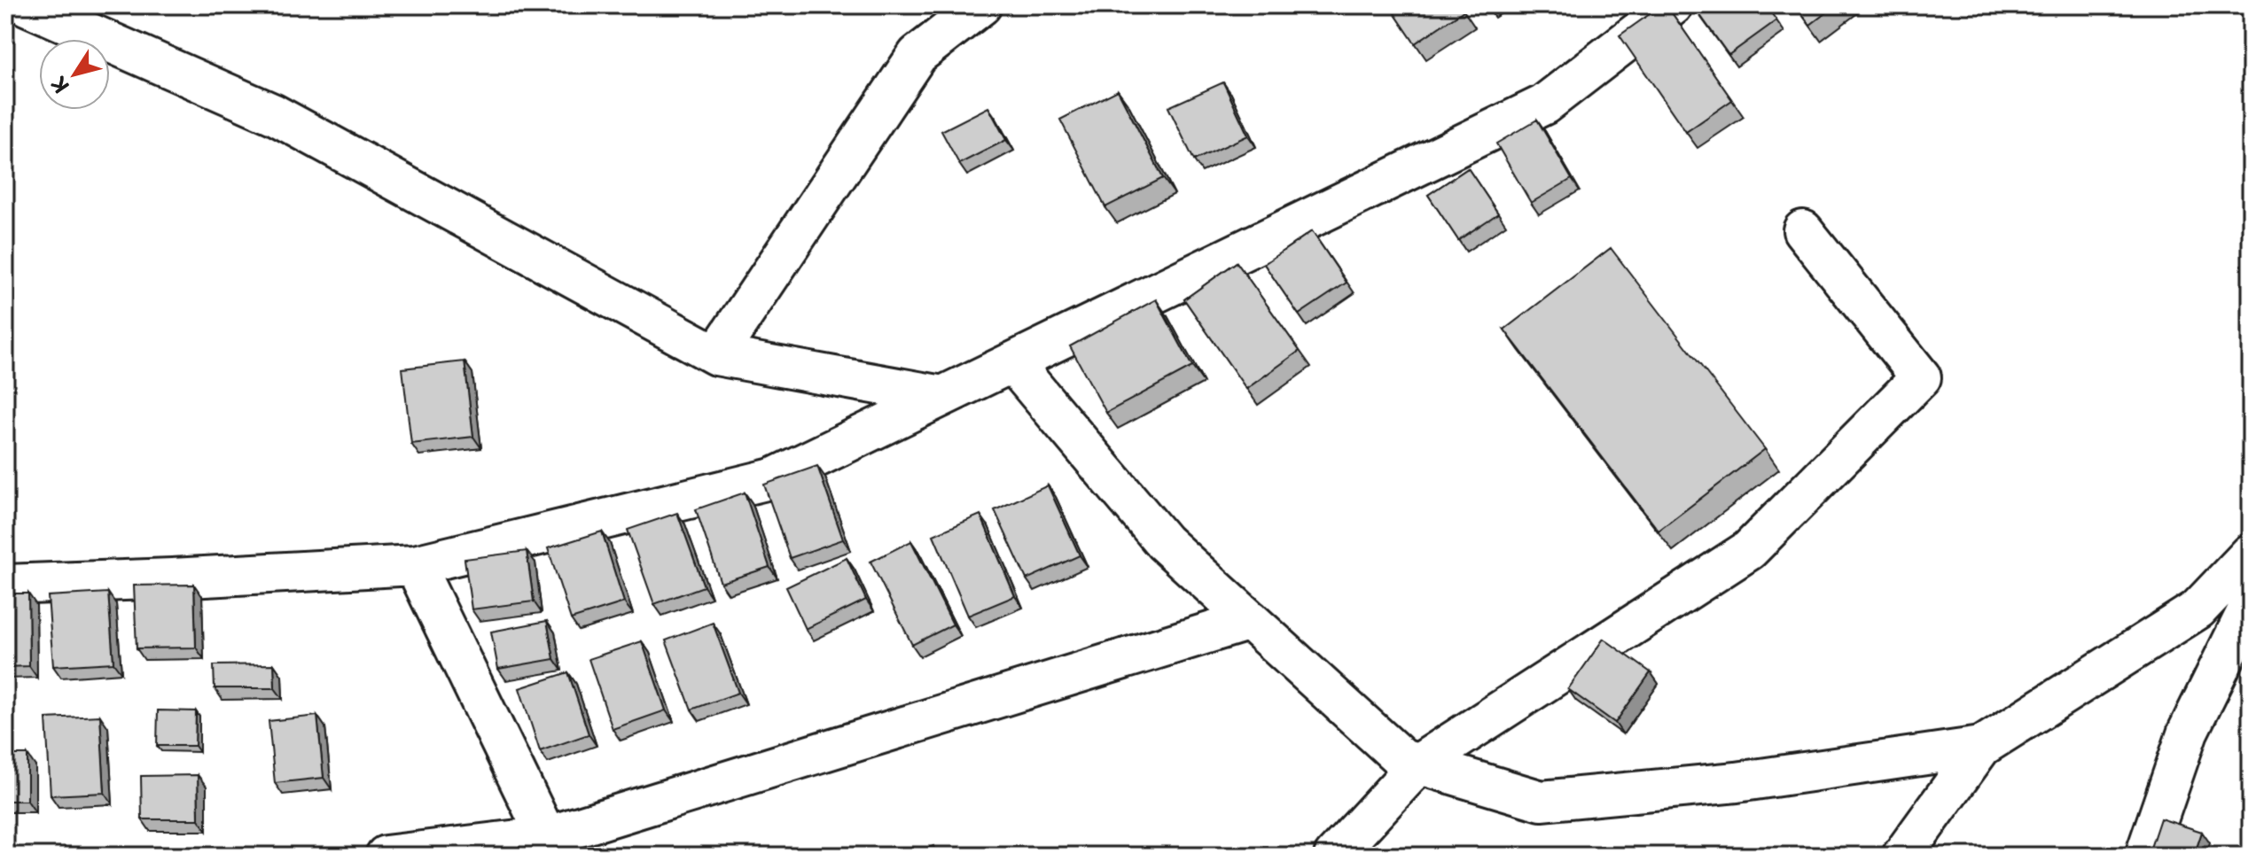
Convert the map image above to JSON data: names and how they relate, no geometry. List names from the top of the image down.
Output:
{
  "north": "bottom left"
}
